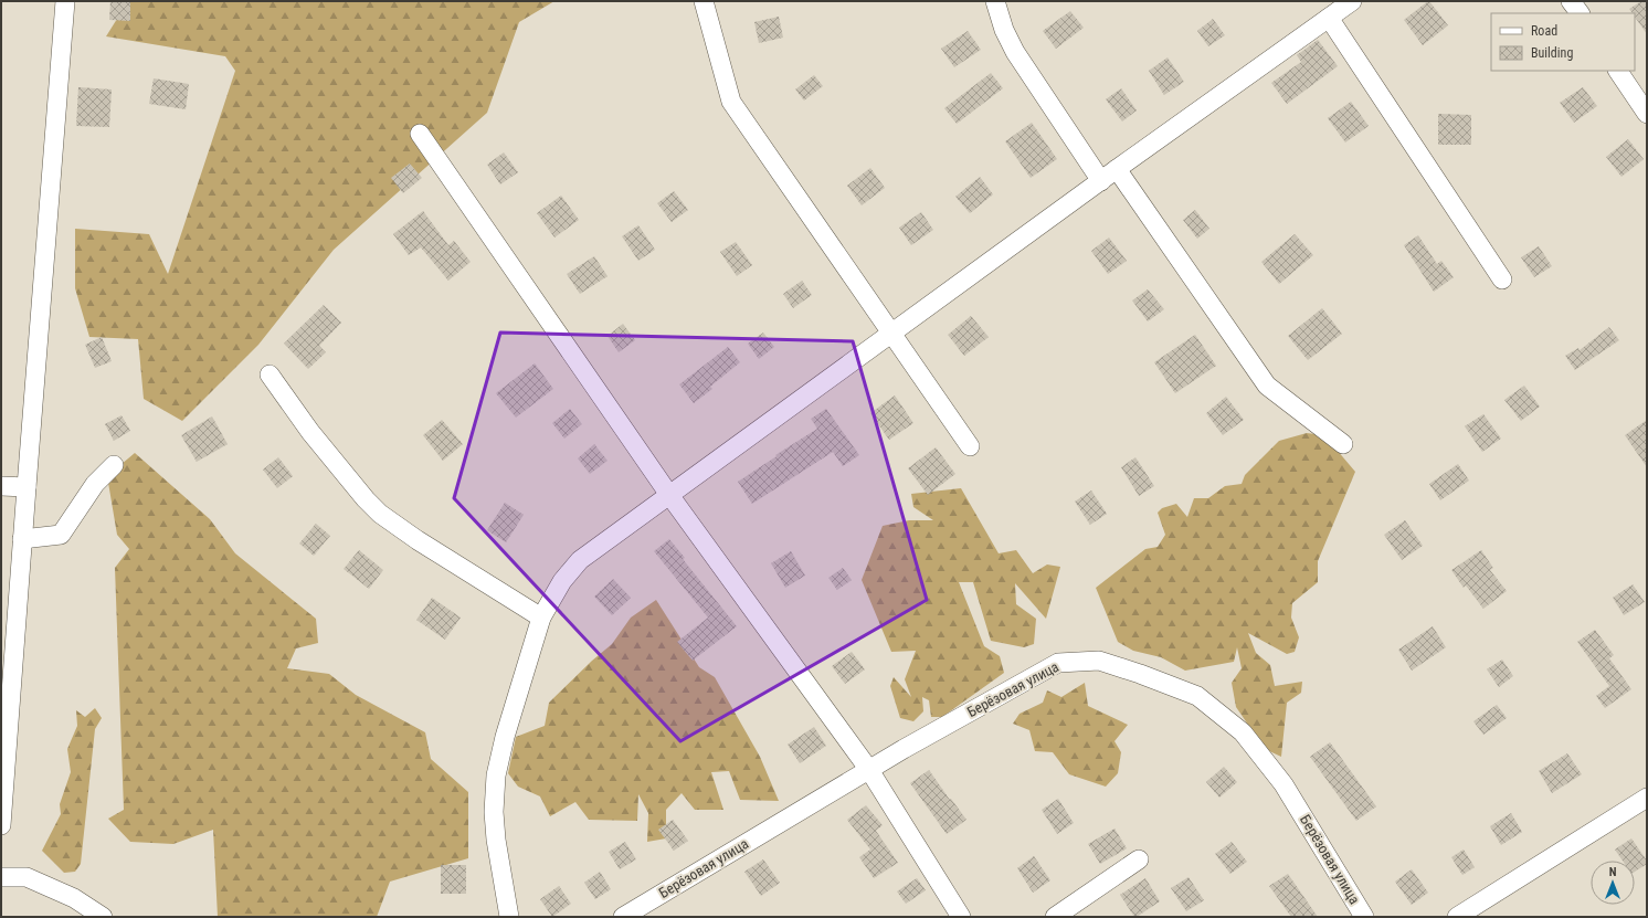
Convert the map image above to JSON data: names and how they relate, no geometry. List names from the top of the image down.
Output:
{
  "streets": {
    "street": ["Берёзовая улица"]
  },
  "legend": ["Road", "Building"],
  "north": "top"
}
